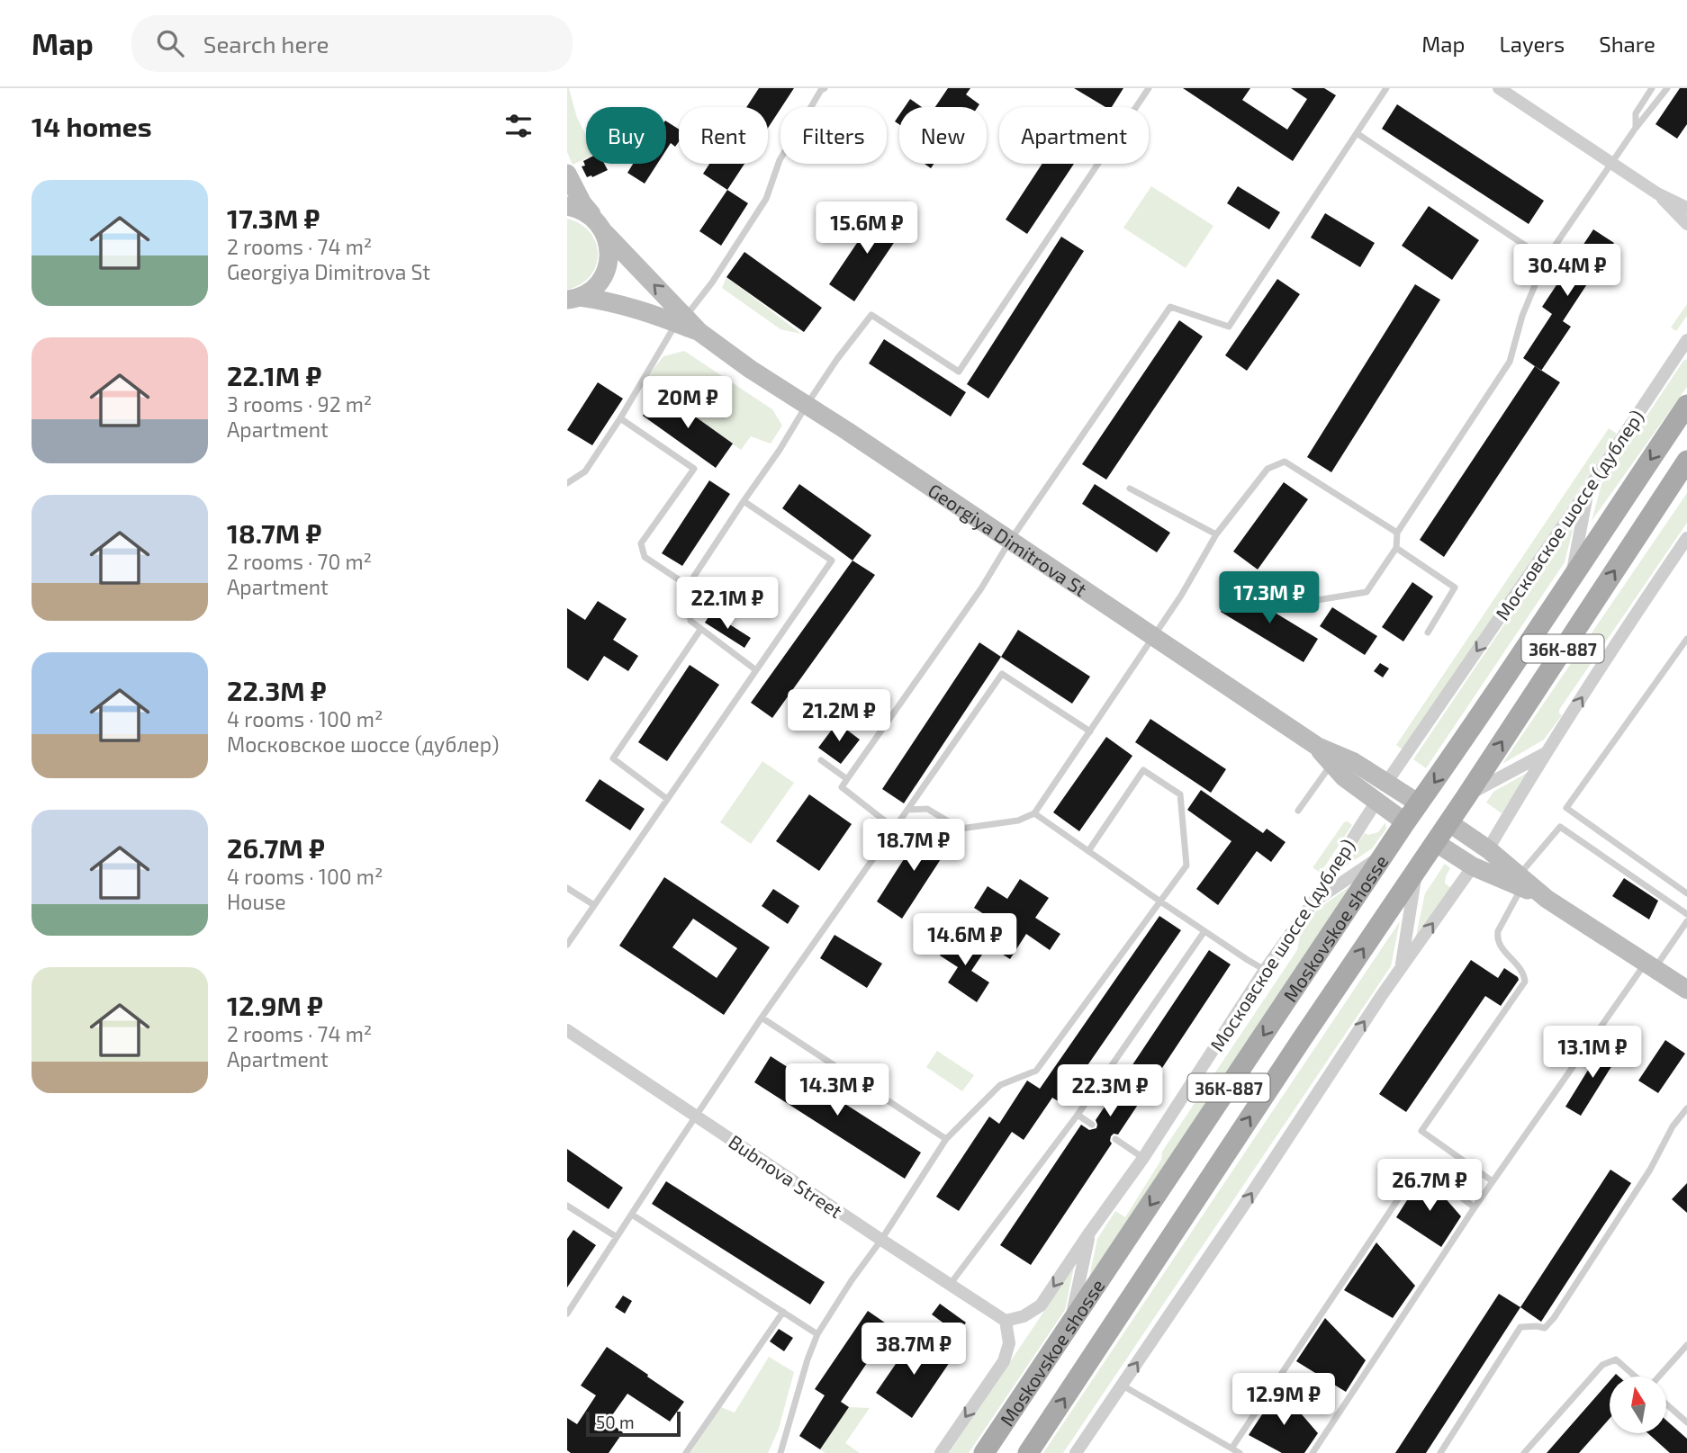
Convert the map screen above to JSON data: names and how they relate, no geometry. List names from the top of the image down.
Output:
{
  "streets": {
    "main road": ["Georgiya Dimitrova St", "36К-887", "Moskovskoe shosse"],
    "street": ["Московское шоссе (дублер)", "Bubnova Street"]
  },
  "crossings": [
    ["Московское шоссе (дублер)", "Georgiya Dimitrova St"],
    ["Московское шоссе (дублер)", "Bubnova Street"],
    ["Georgiya Dimitrova St", "Moskovskoe shosse"]
  ],
  "scale_bar": "50 m",
  "north": "top",
  "page": {
    "header": "Map",
    "search": "Search here",
    "nav": ["Map", "Layers", "Share"],
    "heading": "14 homes",
    "chip": [
      "Buy",
      "Rent",
      "Filters",
      "New",
      "Apartment"
    ],
    "list": [
      {
        "name": "17.3M ₽",
        "note": "2 rooms · 74 m² · Georgiya Dimitrova St"
      },
      {
        "name": "22.1M ₽",
        "note": "3 rooms · 92 m² · Apartment"
      },
      {
        "name": "18.7M ₽",
        "note": "2 rooms · 70 m² · Apartment"
      },
      {
        "name": "22.3M ₽",
        "note": "4 rooms · 100 m² · Московское шоссе (дублер)"
      },
      {
        "name": "26.7M ₽",
        "note": "4 rooms · 100 m² · House"
      },
      {
        "name": "12.9M ₽",
        "note": "2 rooms · 74 m² · Apartment"
      }
    ],
    "price": [
      "15.6M ₽",
      "30.4M ₽",
      "20M ₽",
      "17.3M ₽",
      "22.1M ₽",
      "21.2M ₽",
      "18.7M ₽",
      "14.6M ₽",
      "13.1M ₽",
      "14.3M ₽",
      "22.3M ₽",
      "26.7M ₽",
      "38.7M ₽",
      "12.9M ₽"
    ],
    "scale": "50 m"
  }
}
